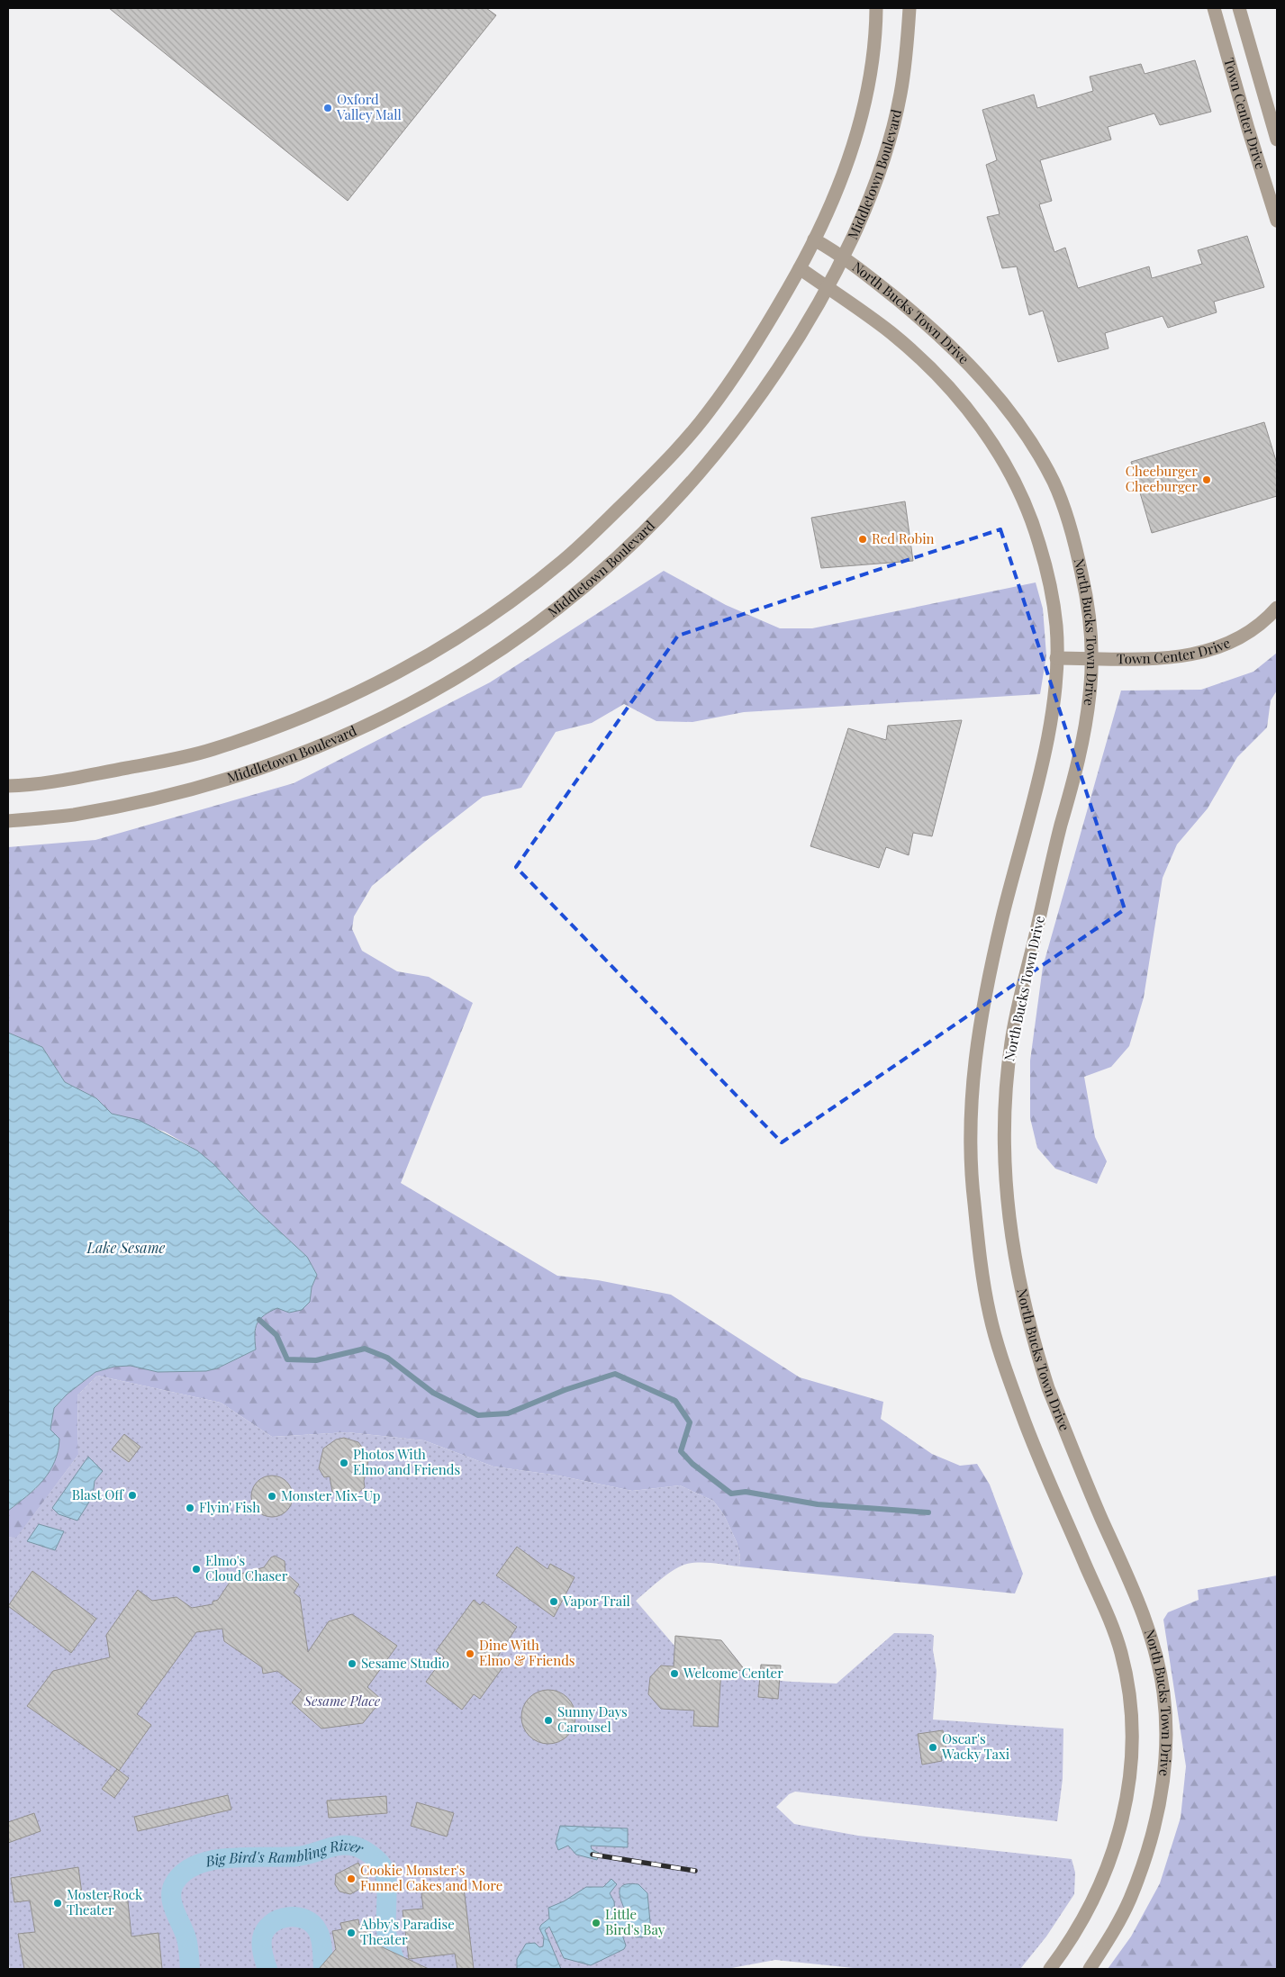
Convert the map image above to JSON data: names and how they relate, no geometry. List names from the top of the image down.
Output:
{
  "streets": {
    "street": ["Town Center Drive", "Middletown Boulevard", "North Bucks Town Drive"]
  },
  "crossings": [
    ["Town Center Drive", "North Bucks Town Drive"],
    ["Middletown Boulevard", "North Bucks Town Drive"]
  ],
  "water": ["Lake Sesame", "Big Bird's Rambling River"],
  "parks": ["Sesame Place"],
  "places": [
    "Oxford Valley Mall",
    "Cheeburger Cheeburger",
    "Red Robin",
    "Photos With Elmo and Friends",
    "Blast Off",
    "Monster Mix-Up",
    "Flyin' Fish",
    "Elmo's Cloud Chaser",
    "Vapor Trail",
    "Dine With Elmo & Friends",
    "Sesame Studio",
    "Welcome Center",
    "Sunny Days Carousel",
    "Oscar's Wacky Taxi",
    "Cookie Monster's Funnel Cakes and More",
    "Moster Rock Theater",
    "Little Bird's Bay",
    "Abby's Paradise Theater"
  ]
}
